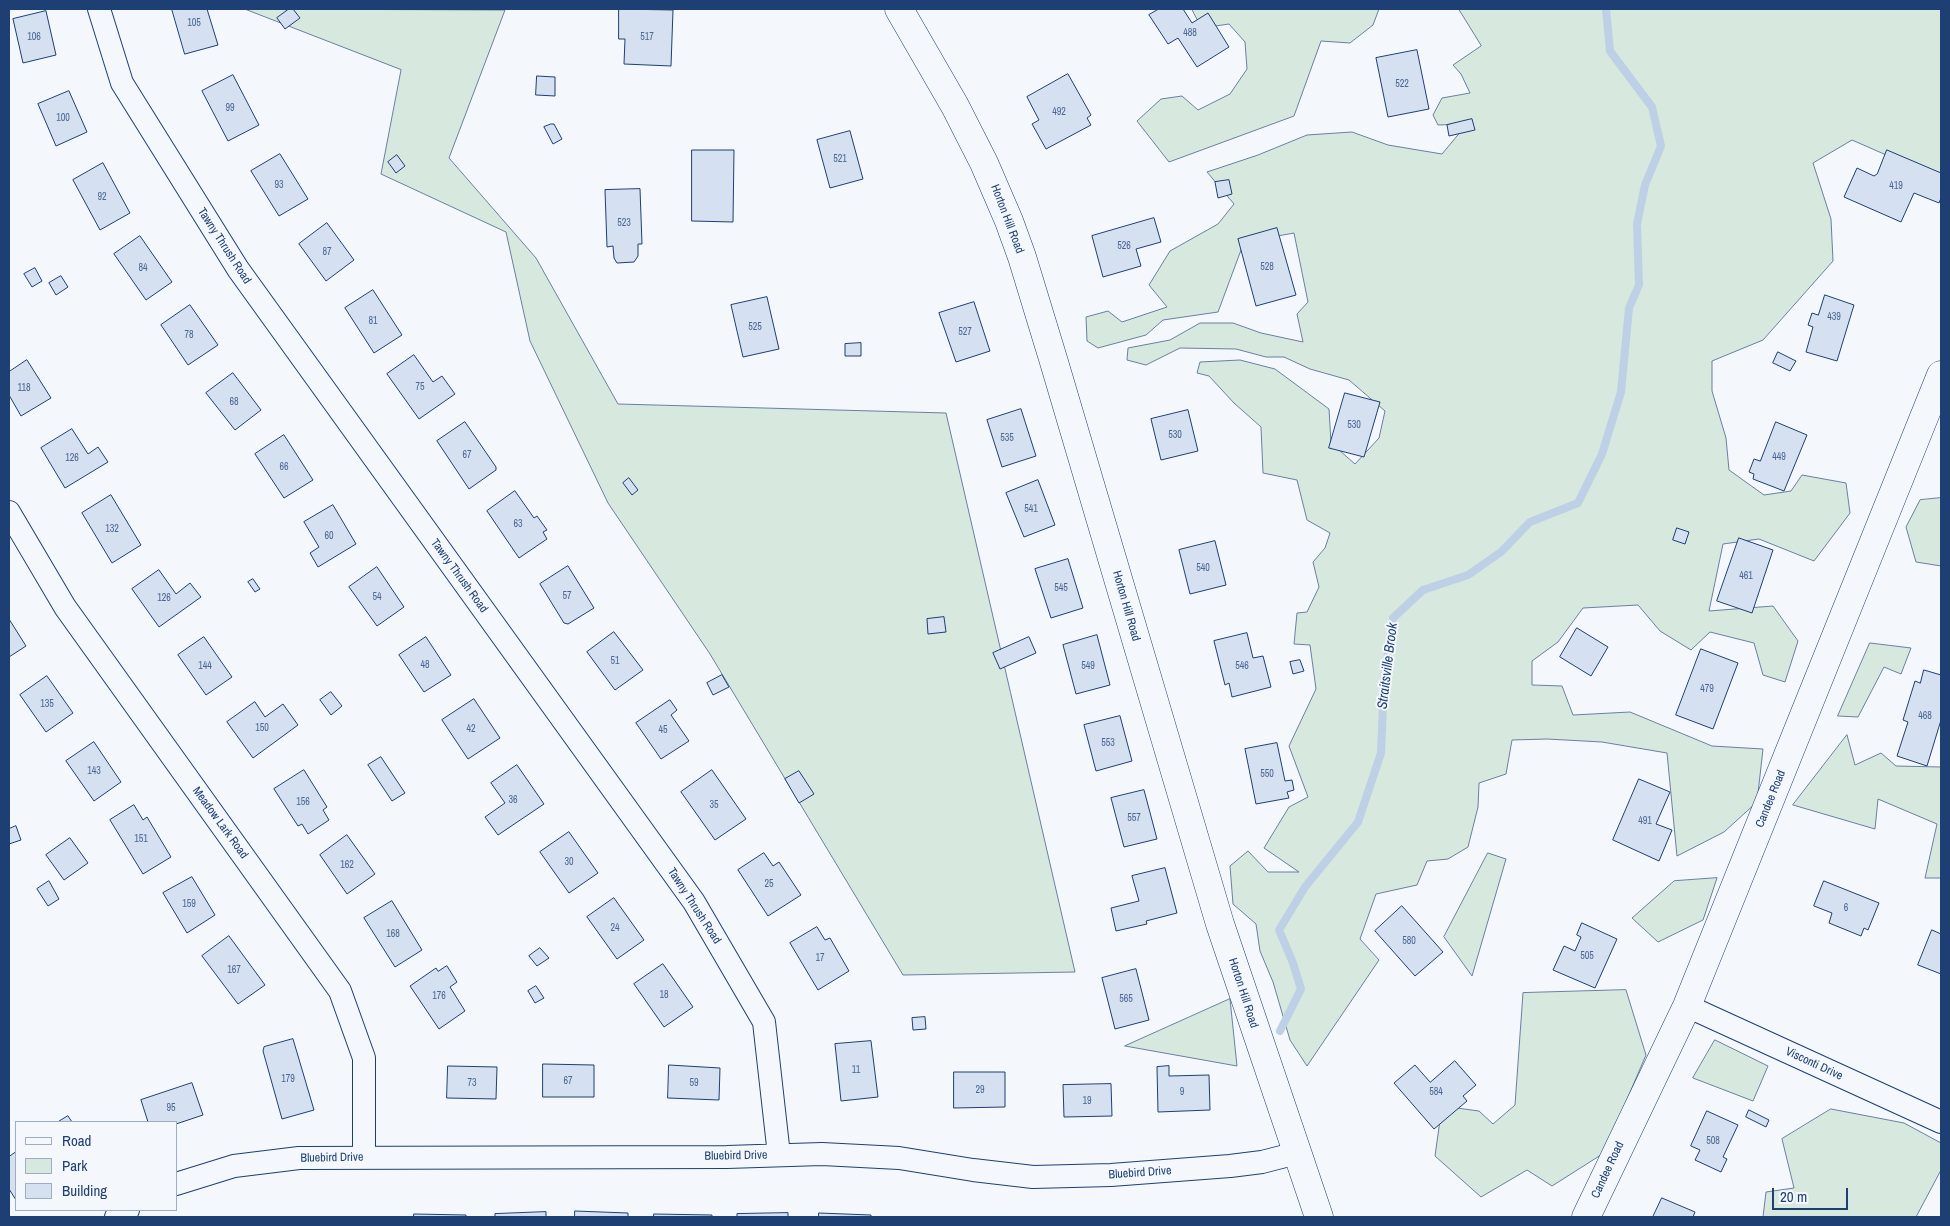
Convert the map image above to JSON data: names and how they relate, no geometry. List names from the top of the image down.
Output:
{
  "streets": {
    "street": [
      "Horton Hill Road",
      "Tawny Thrush Road",
      "Candee Road",
      "Meadow Lark Road",
      "Visconti Drive",
      "Bluebird Drive"
    ]
  },
  "crossings": [
    ["Horton Hill Road", "Bluebird Drive"],
    ["Tawny Thrush Road", "Bluebird Drive"],
    ["Candee Road", "Visconti Drive"],
    ["Meadow Lark Road", "Bluebird Drive"]
  ],
  "water": ["Straitsville Brook"],
  "house_numbers": [
    "105",
    "488",
    "106",
    "517",
    "522",
    "99",
    "492",
    "100",
    "521",
    "93",
    "419",
    "92",
    "523",
    "526",
    "87",
    "528",
    "84",
    "439",
    "81",
    "525",
    "527",
    "78",
    "75",
    "118",
    "68",
    "530",
    "530",
    "535",
    "67",
    "449",
    "126",
    "66",
    "541",
    "63",
    "132",
    "60",
    "540",
    "461",
    "545",
    "57",
    "54",
    "126",
    "51",
    "48",
    "144",
    "549",
    "546",
    "479",
    "135",
    "468",
    "150",
    "42",
    "45",
    "553",
    "143",
    "550",
    "36",
    "156",
    "35",
    "557",
    "491",
    "151",
    "30",
    "162",
    "25",
    "159",
    "6",
    "24",
    "168",
    "580",
    "505",
    "17",
    "167",
    "18",
    "176",
    "565",
    "11",
    "179",
    "67",
    "73",
    "59",
    "29",
    "9",
    "584",
    "19",
    "95",
    "508"
  ],
  "legend": ["Road", "Park", "Building"],
  "scale_bar": "20 m"
}
